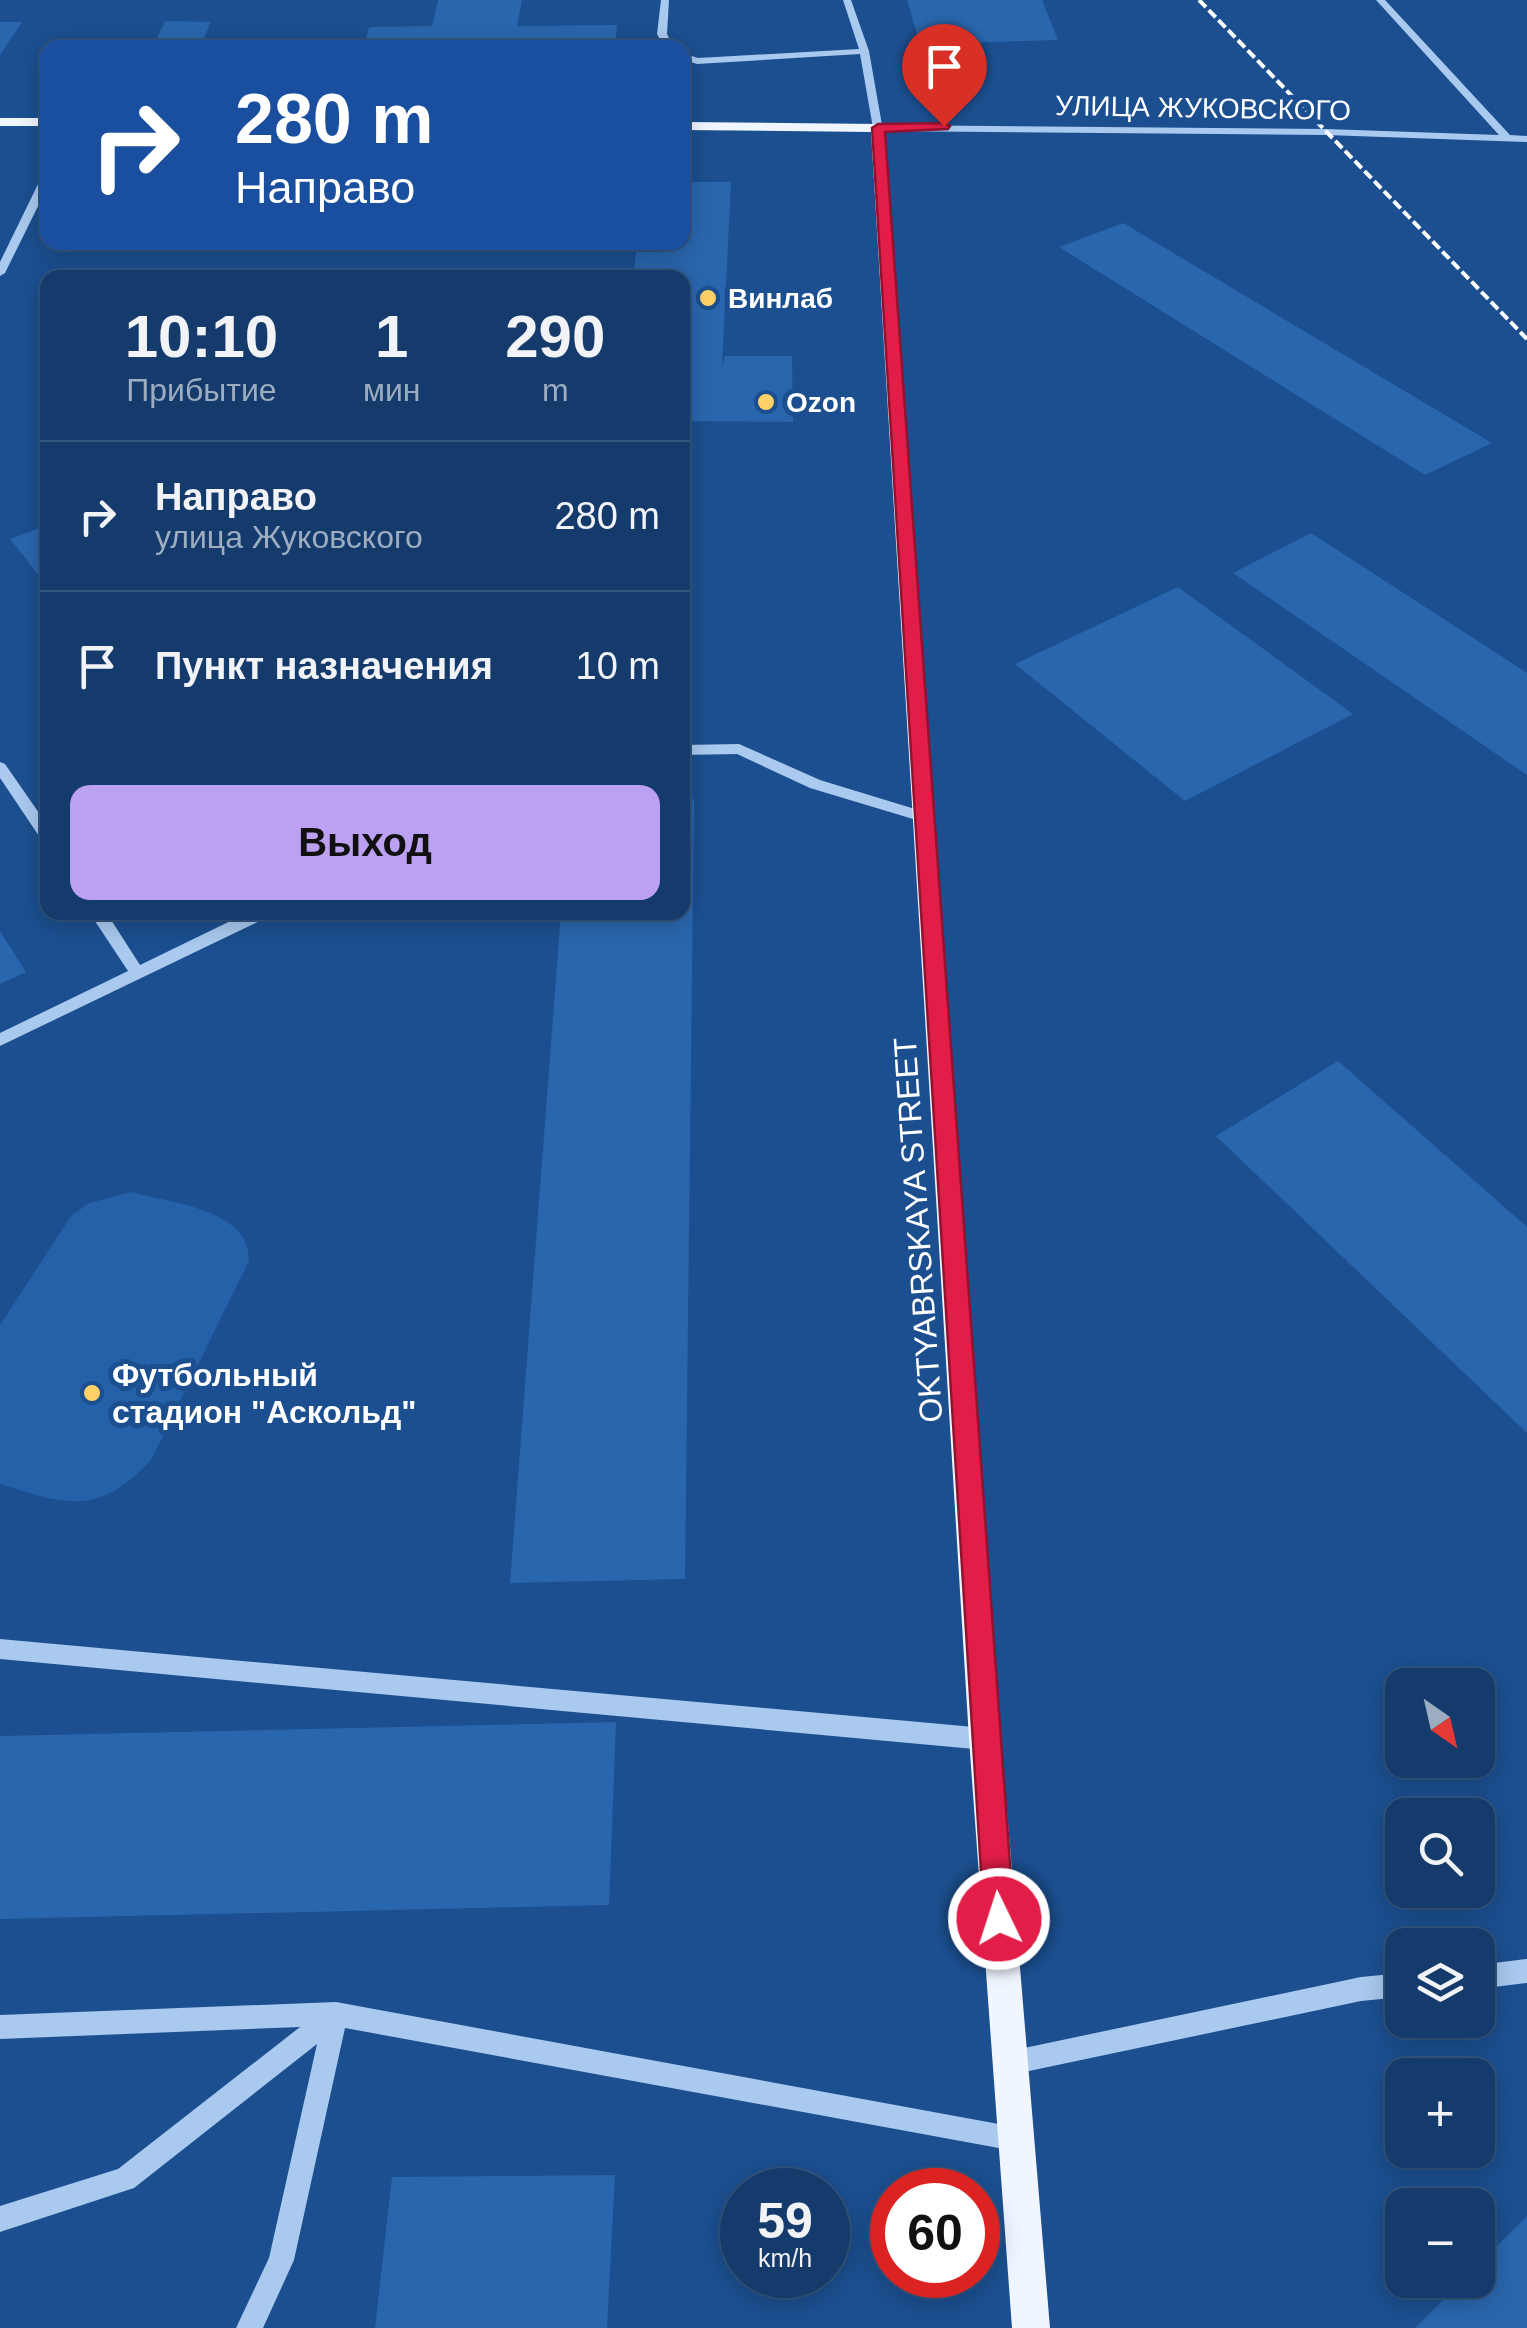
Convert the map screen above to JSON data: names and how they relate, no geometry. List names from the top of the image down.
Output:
{
  "streets": {
    "main road": ["OKTYABRSKAYA STREET"],
    "street": ["УЛИЦА ЖУКОВСКОГО"]
  },
  "crossings": [
    ["УЛИЦА ЖУКОВСКОГО", "OKTYABRSKAYA STREET"]
  ],
  "places": ["Винлаб", "Ozon", "Футбольный стадион \"Аскольд\""],
  "north": "bottom right",
  "page": {
    "turn": ["280 m", "Направо"],
    "eta": [
      "10:10",
      "Прибытие",
      "1",
      "мин",
      "290",
      "m"
    ],
    "list": [
      {
        "name": "Направо",
        "note": "улица Жуковского",
        "value": "280 m"
      },
      {
        "name": "Пункт назначения",
        "value": "10 m"
      }
    ],
    "buttons": "Выход",
    "map_buttons": ["+", "−"],
    "speed": "59 km/h",
    "limit": "60"
  }
}
